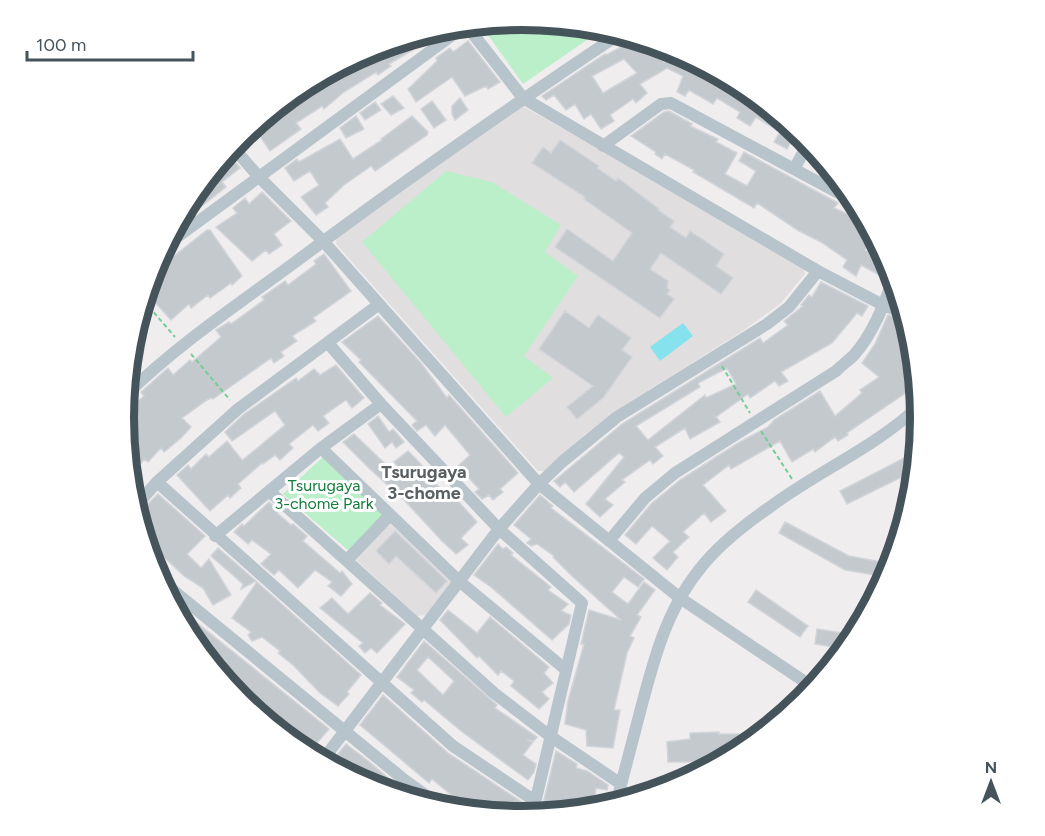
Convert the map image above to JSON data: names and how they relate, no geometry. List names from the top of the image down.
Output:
{
  "districts": ["Tsurugaya 3-chome"],
  "parks": ["Tsurugaya 3-chome Park"],
  "scale_bar": "100 m",
  "north": "top"
}
